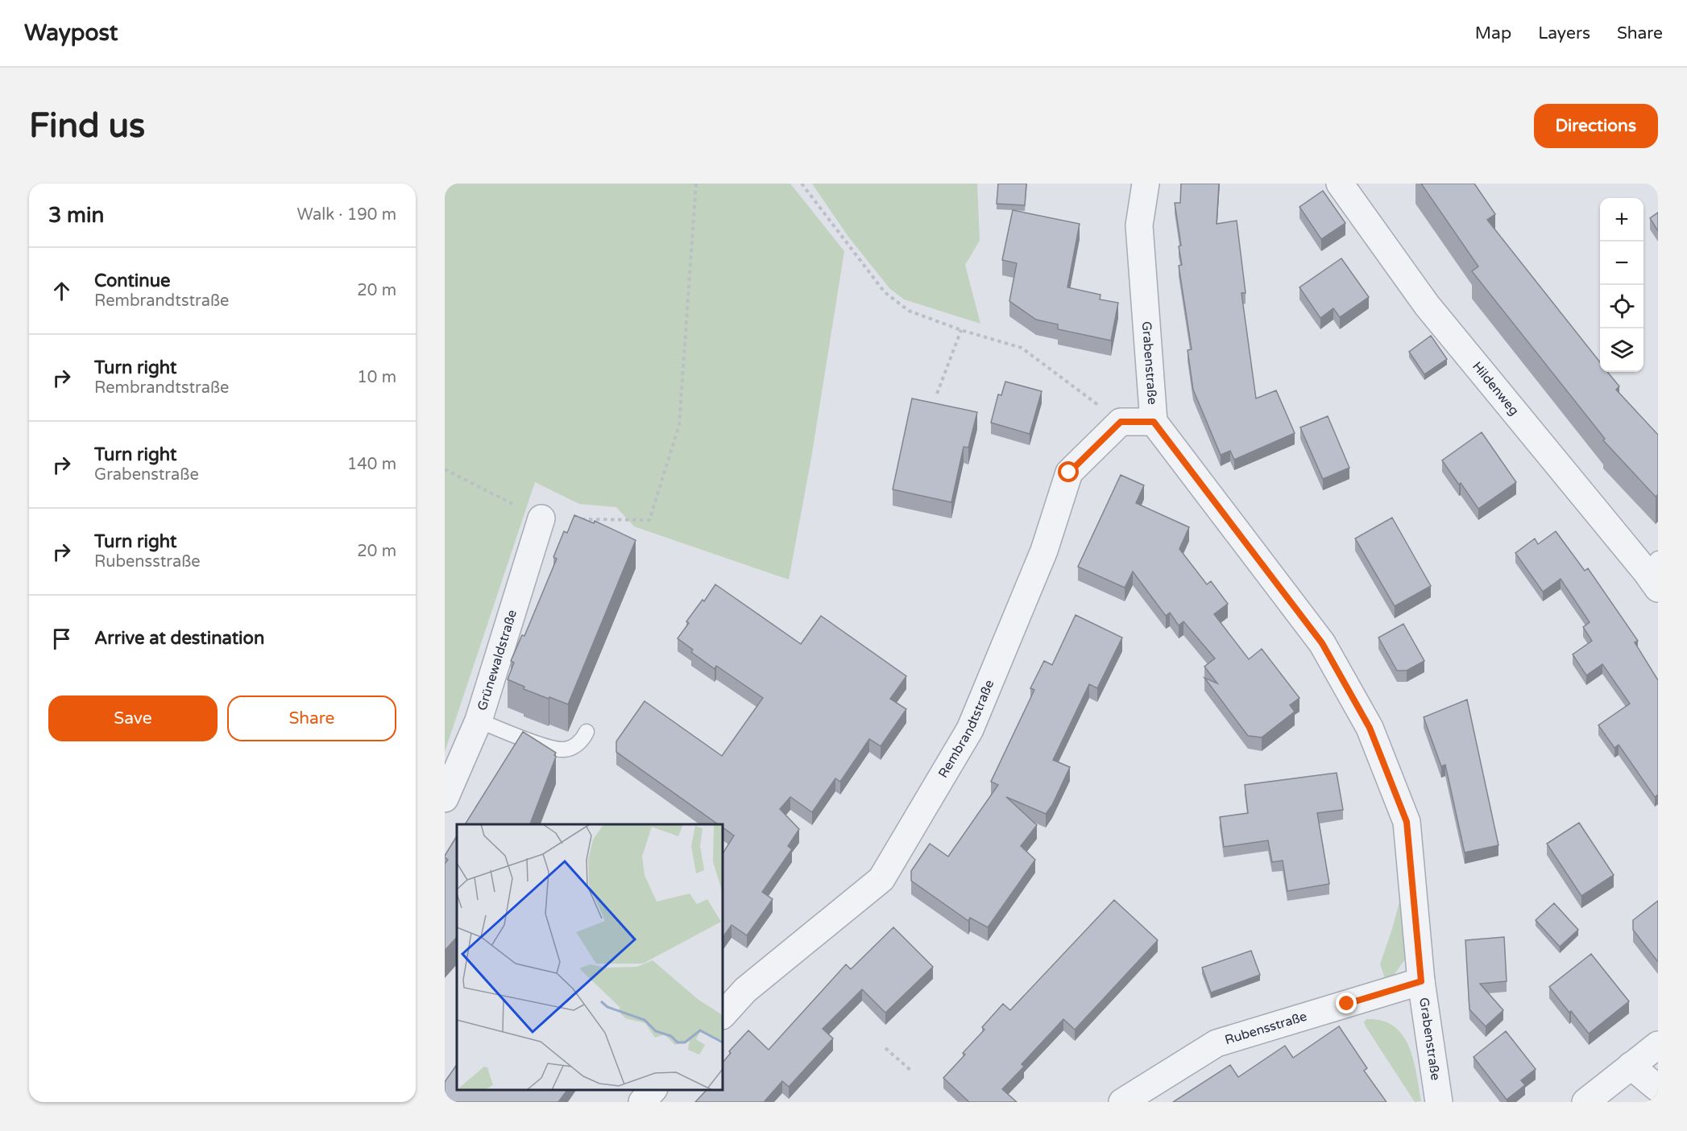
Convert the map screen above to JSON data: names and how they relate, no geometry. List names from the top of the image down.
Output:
{
  "streets": {
    "street": [
      "Grabenstraße",
      "Hildenweg",
      "Grünewaldstraße",
      "Rembrandtstraße",
      "Rubensstraße"
    ]
  },
  "crossings": [
    ["Grabenstraße", "Rubensstraße"]
  ],
  "page": {
    "header": "Waypost",
    "nav": ["Map", "Layers", "Share"],
    "buttons": [
      "Directions",
      ["Save", "Share"]
    ],
    "title": "Find us",
    "heading": ["3 min", "Walk · 190 m"],
    "map_buttons": ["+", "−"],
    "list": [
      ["Continue", "Rembrandtstraße", "20 m"],
      ["Turn right", "Rembrandtstraße", "10 m"],
      ["Turn right", "Grabenstraße", "140 m"],
      ["Turn right", "Rubensstraße", "20 m"],
      "Arrive at destination"
    ]
  }
}
